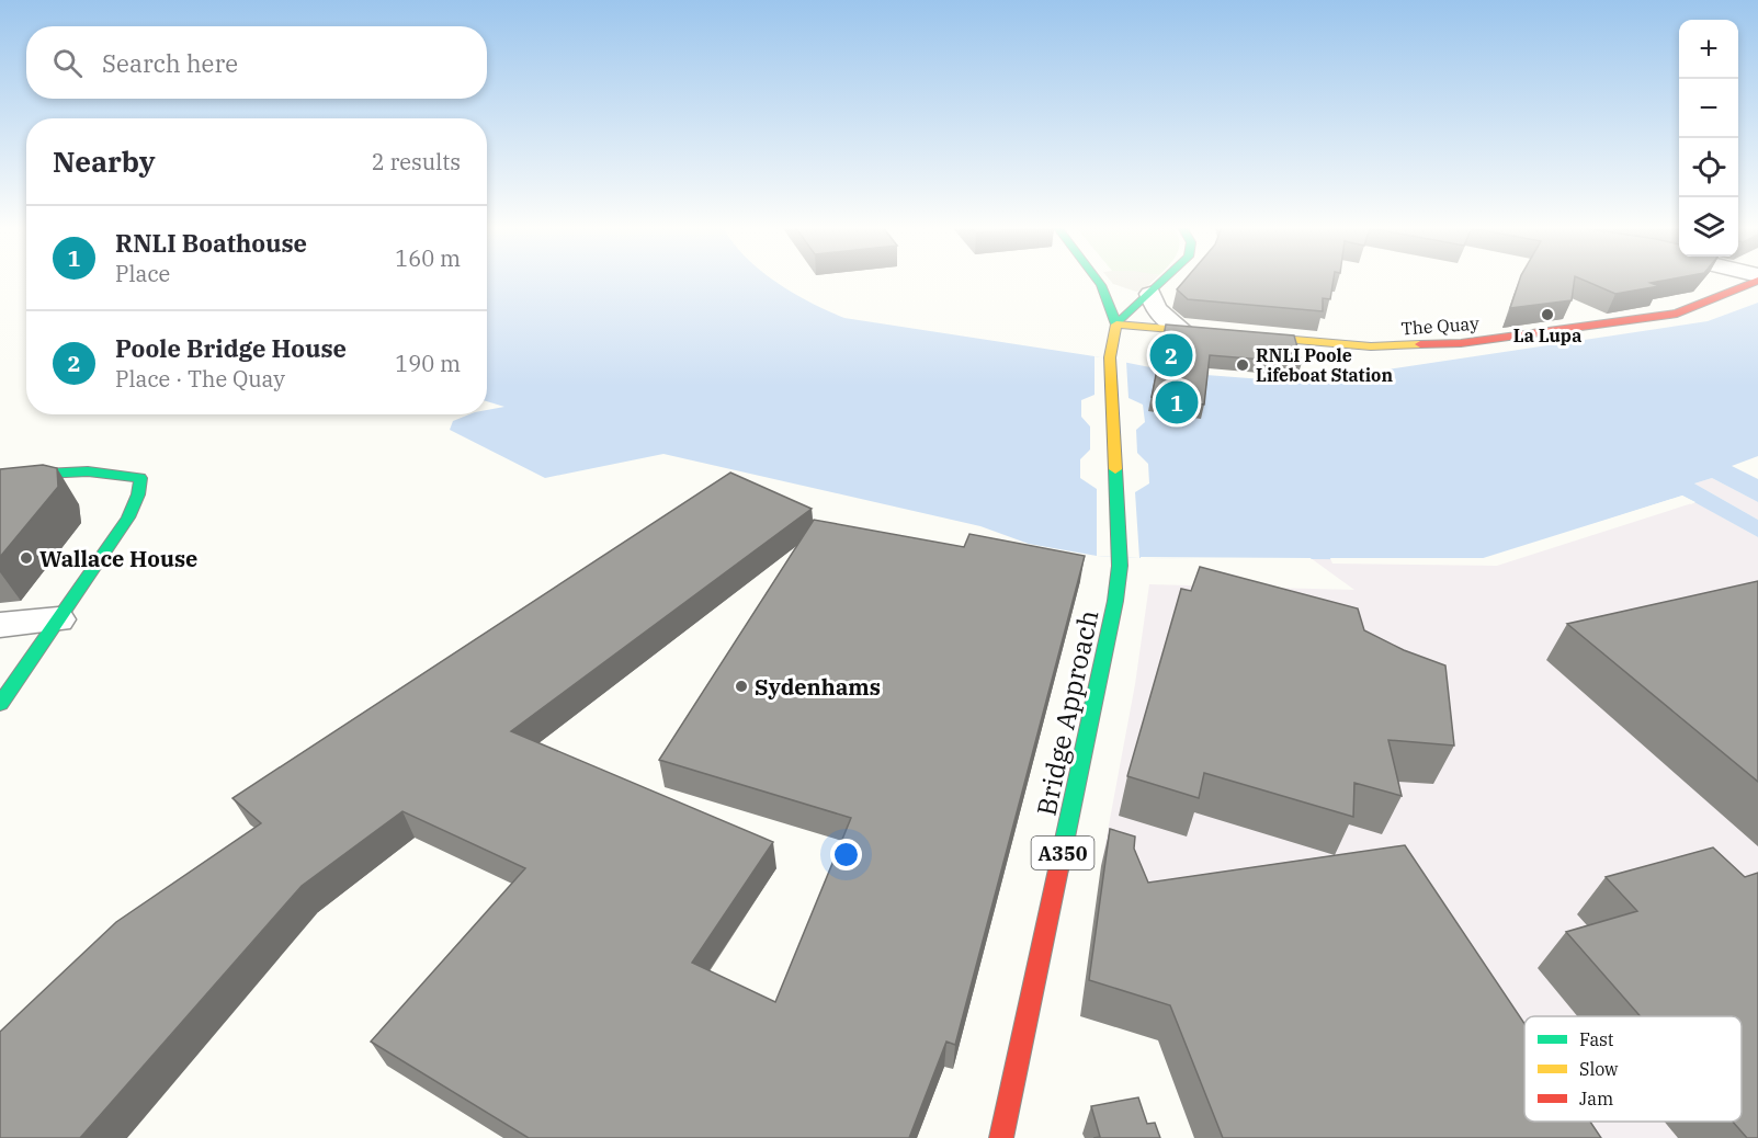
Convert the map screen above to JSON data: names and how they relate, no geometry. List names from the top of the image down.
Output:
{
  "streets": {
    "main road": ["The Quay", "Bridge Approach", "A350"]
  },
  "crossings": [
    ["The Quay", "Bridge Approach"]
  ],
  "places": [
    "La Lupa",
    "RNLI Poole Lifeboat Station",
    "Wallace House",
    "Sydenhams"
  ],
  "legend": ["Fast", "Slow", "Jam"],
  "page": {
    "map_buttons": ["+", "−"],
    "search": "Search here",
    "heading": ["Nearby", "2 results"],
    "list": [
      {
        "mark": "1",
        "name": "RNLI Boathouse",
        "note": "Place",
        "value": "160 m"
      },
      {
        "mark": "2",
        "name": "Poole Bridge House",
        "note": "Place · The Quay",
        "value": "190 m"
      }
    ],
    "pins": ["2", "1"]
  }
}
